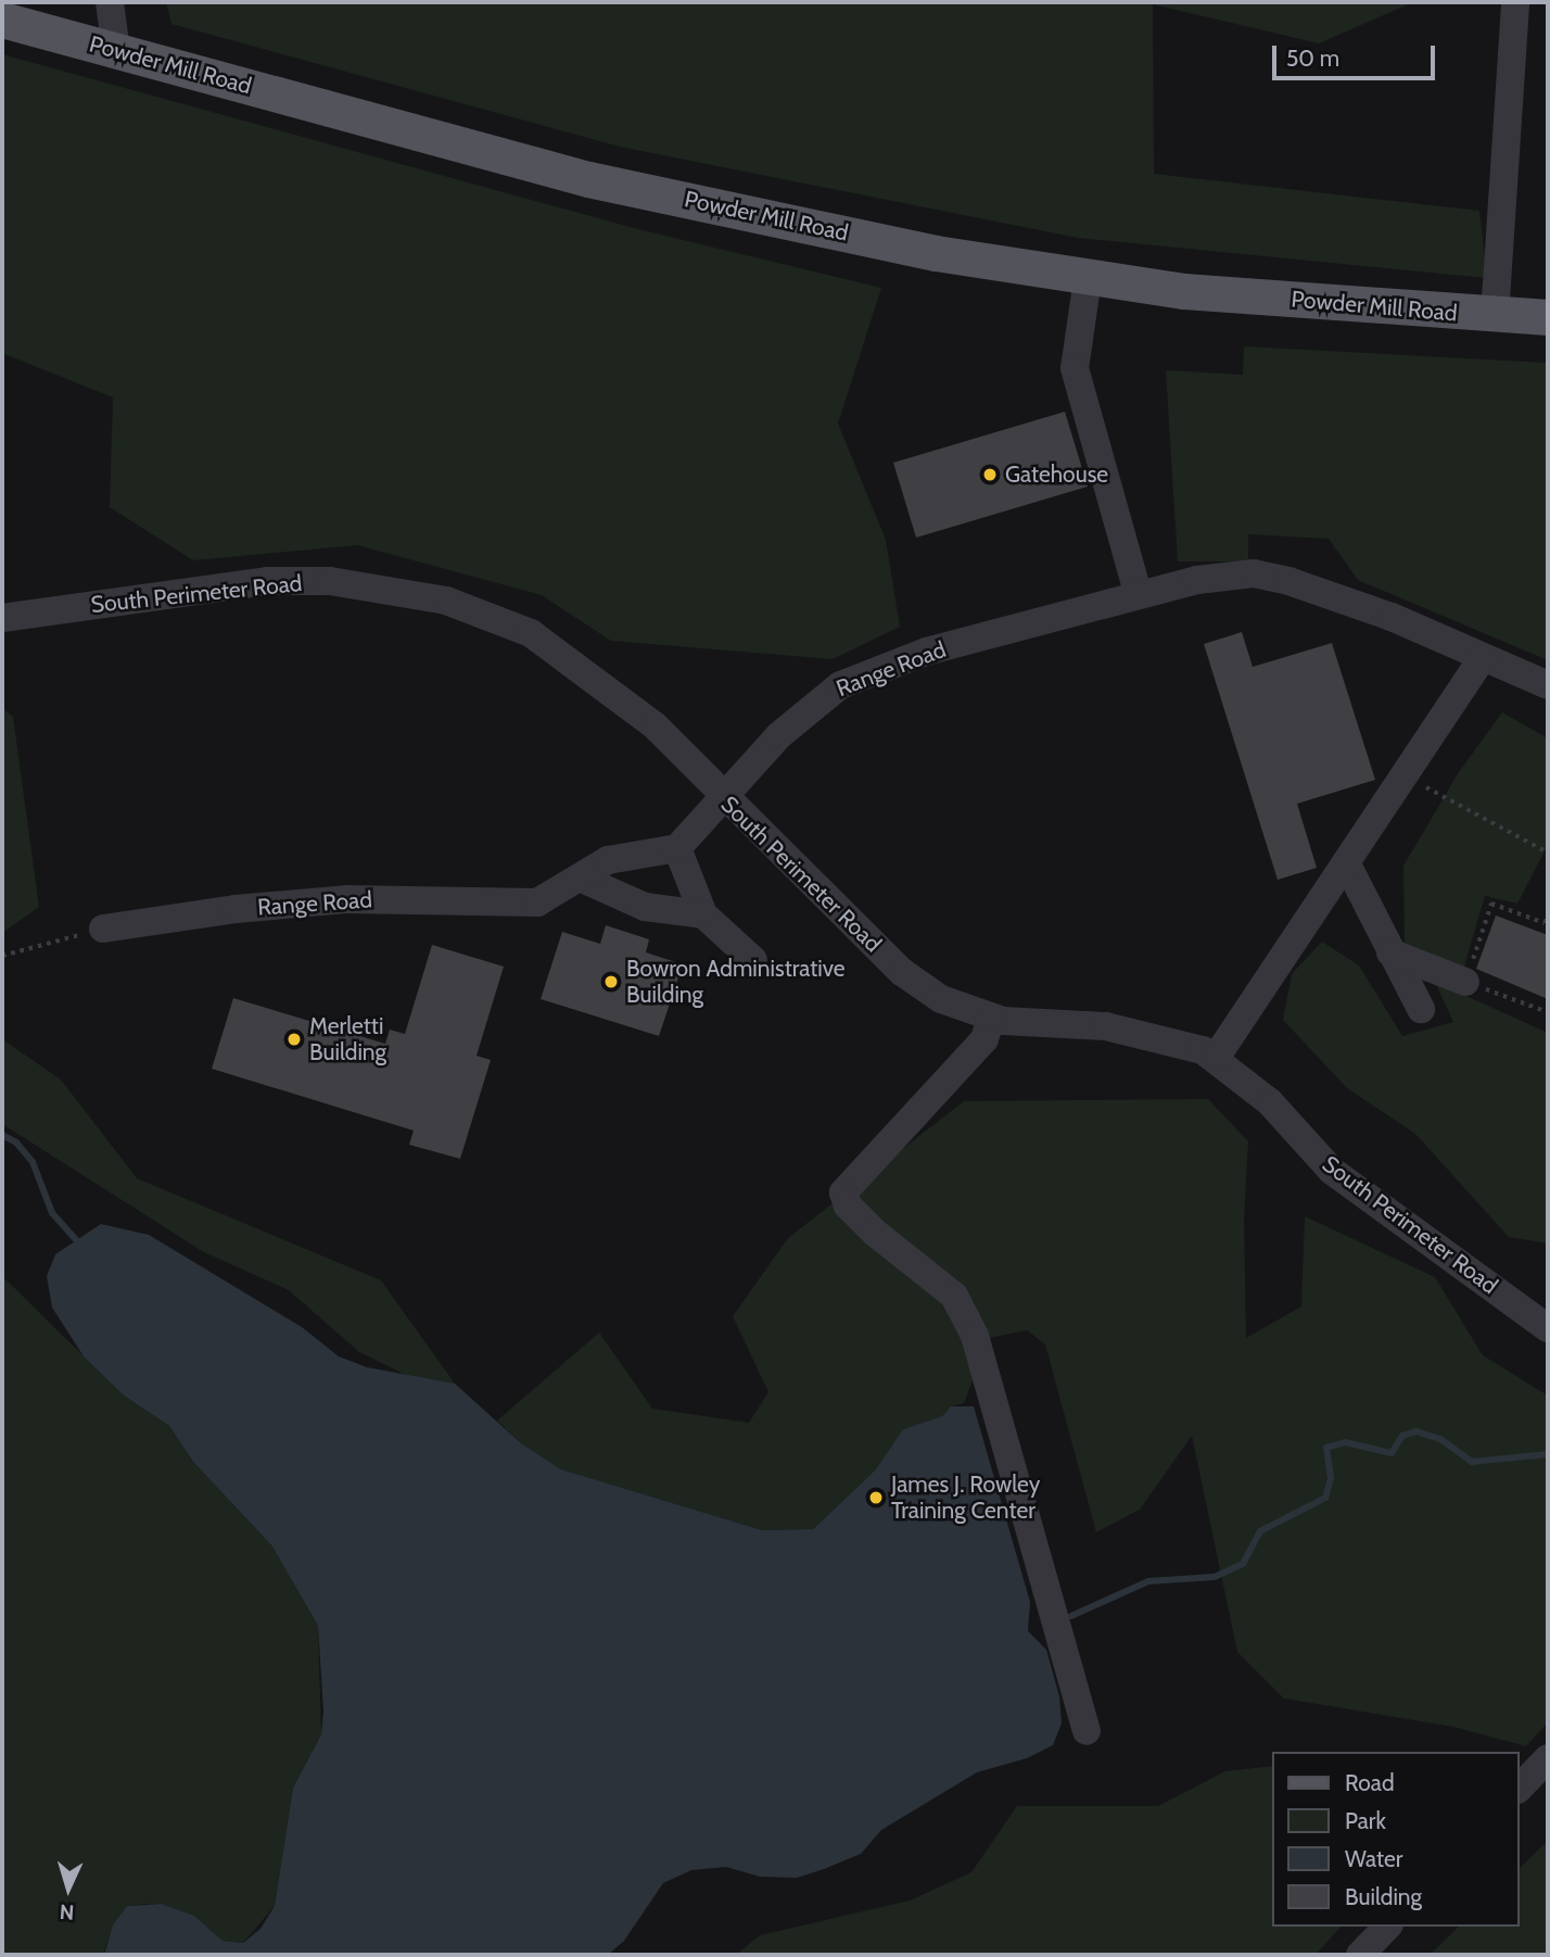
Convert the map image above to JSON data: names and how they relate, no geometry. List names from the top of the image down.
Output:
{
  "streets": {
    "main road": ["Powder Mill Road"],
    "street": ["South Perimeter Road", "Range Road"]
  },
  "crossings": [
    ["South Perimeter Road", "Range Road"]
  ],
  "places": [
    "Gatehouse",
    "Bowron Administrative Building",
    "Merletti Building",
    "James J. Rowley Training Center"
  ],
  "legend": [
    "Road",
    "Park",
    "Water",
    "Building"
  ],
  "scale_bar": "50 m",
  "north": "bottom"
}
